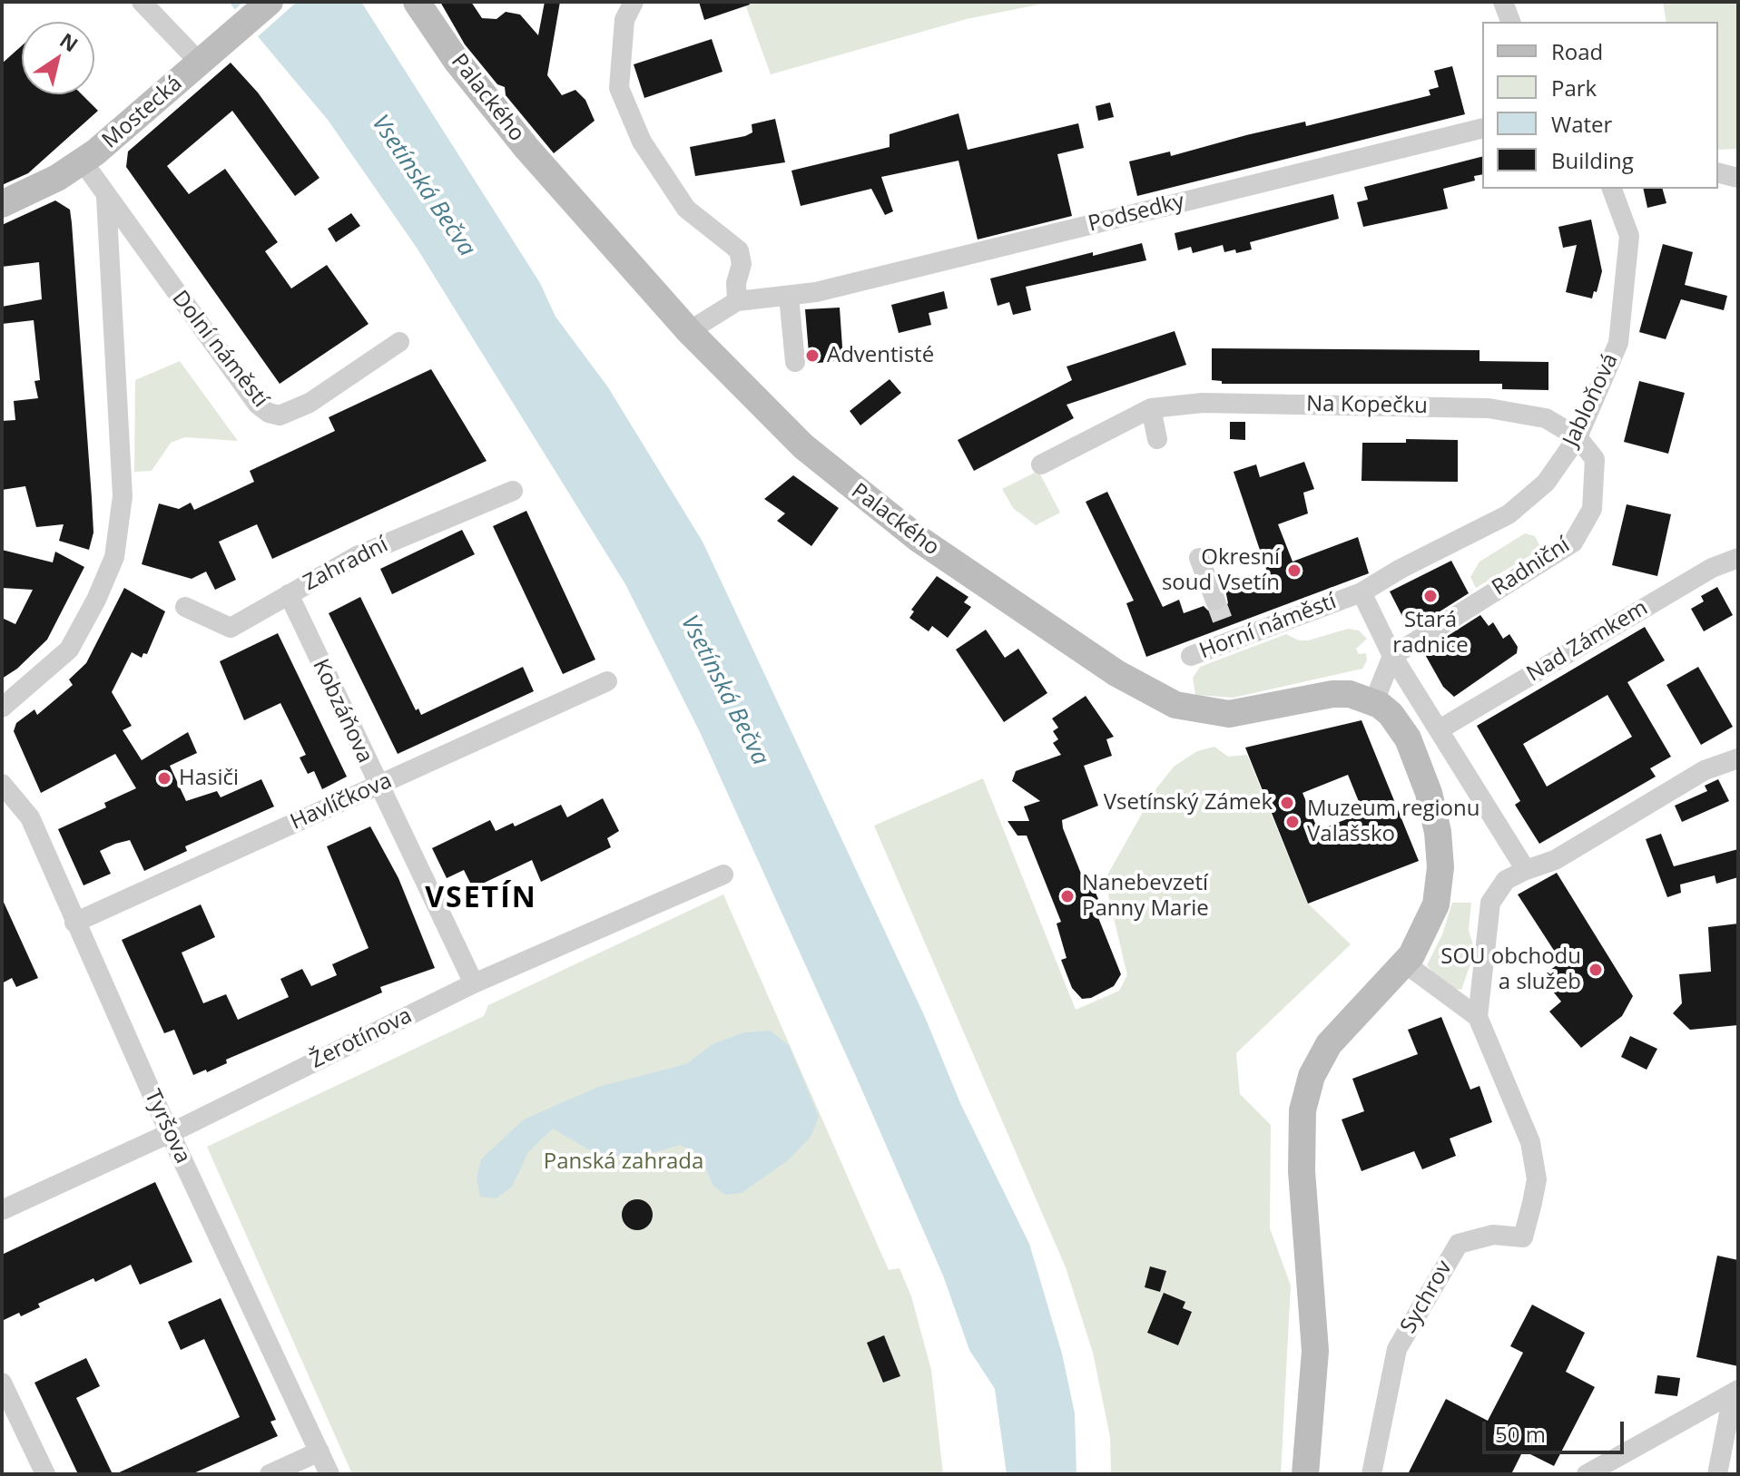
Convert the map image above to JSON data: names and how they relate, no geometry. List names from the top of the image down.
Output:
{
  "streets": {
    "street": [
      "Palackého",
      "Mostecká",
      "Podsedky",
      "Dolní náměstí",
      "Jabloňová",
      "Na Kopečku",
      "Zahradní",
      "Radniční",
      "Horní náměstí",
      "Nad Zámkem",
      "Kobzáňova",
      "Havlíčkova",
      "Žerotínova",
      "Tyršova",
      "Sychrov"
    ]
  },
  "crossings": [
    ["Palackého", "Podsedky"],
    ["Mostecká", "Dolní náměstí"],
    ["Jabloňová", "Na Kopečku"],
    ["Jabloňová", "Radniční"],
    ["Jabloňová", "Horní náměstí"],
    ["Na Kopečku", "Radniční"],
    ["Zahradní", "Kobzáňova"],
    ["Radniční", "Horní náměstí"],
    ["Horní náměstí", "Nad Zámkem"],
    ["Horní náměstí", "Sychrov"],
    ["Kobzáňova", "Havlíčkova"],
    ["Kobzáňova", "Žerotínova"],
    ["Havlíčkova", "Tyršova"],
    ["Žerotínova", "Tyršova"]
  ],
  "districts": ["VSETÍN"],
  "water": ["Vsetínská Bečva"],
  "parks": ["Panská zahrada"],
  "places": [
    "Adventisté",
    "Okresní soud Vsetín",
    "Stará radnice",
    "Hasiči",
    "Vsetínský Zámek",
    "Muzeum regionu Valašsko",
    "Nanebevzetí Panny Marie",
    "SOU obchodu a služeb"
  ],
  "legend": [
    "Road",
    "Park",
    "Water",
    "Building"
  ],
  "scale_bar": "50 m",
  "north": "top right"
}
